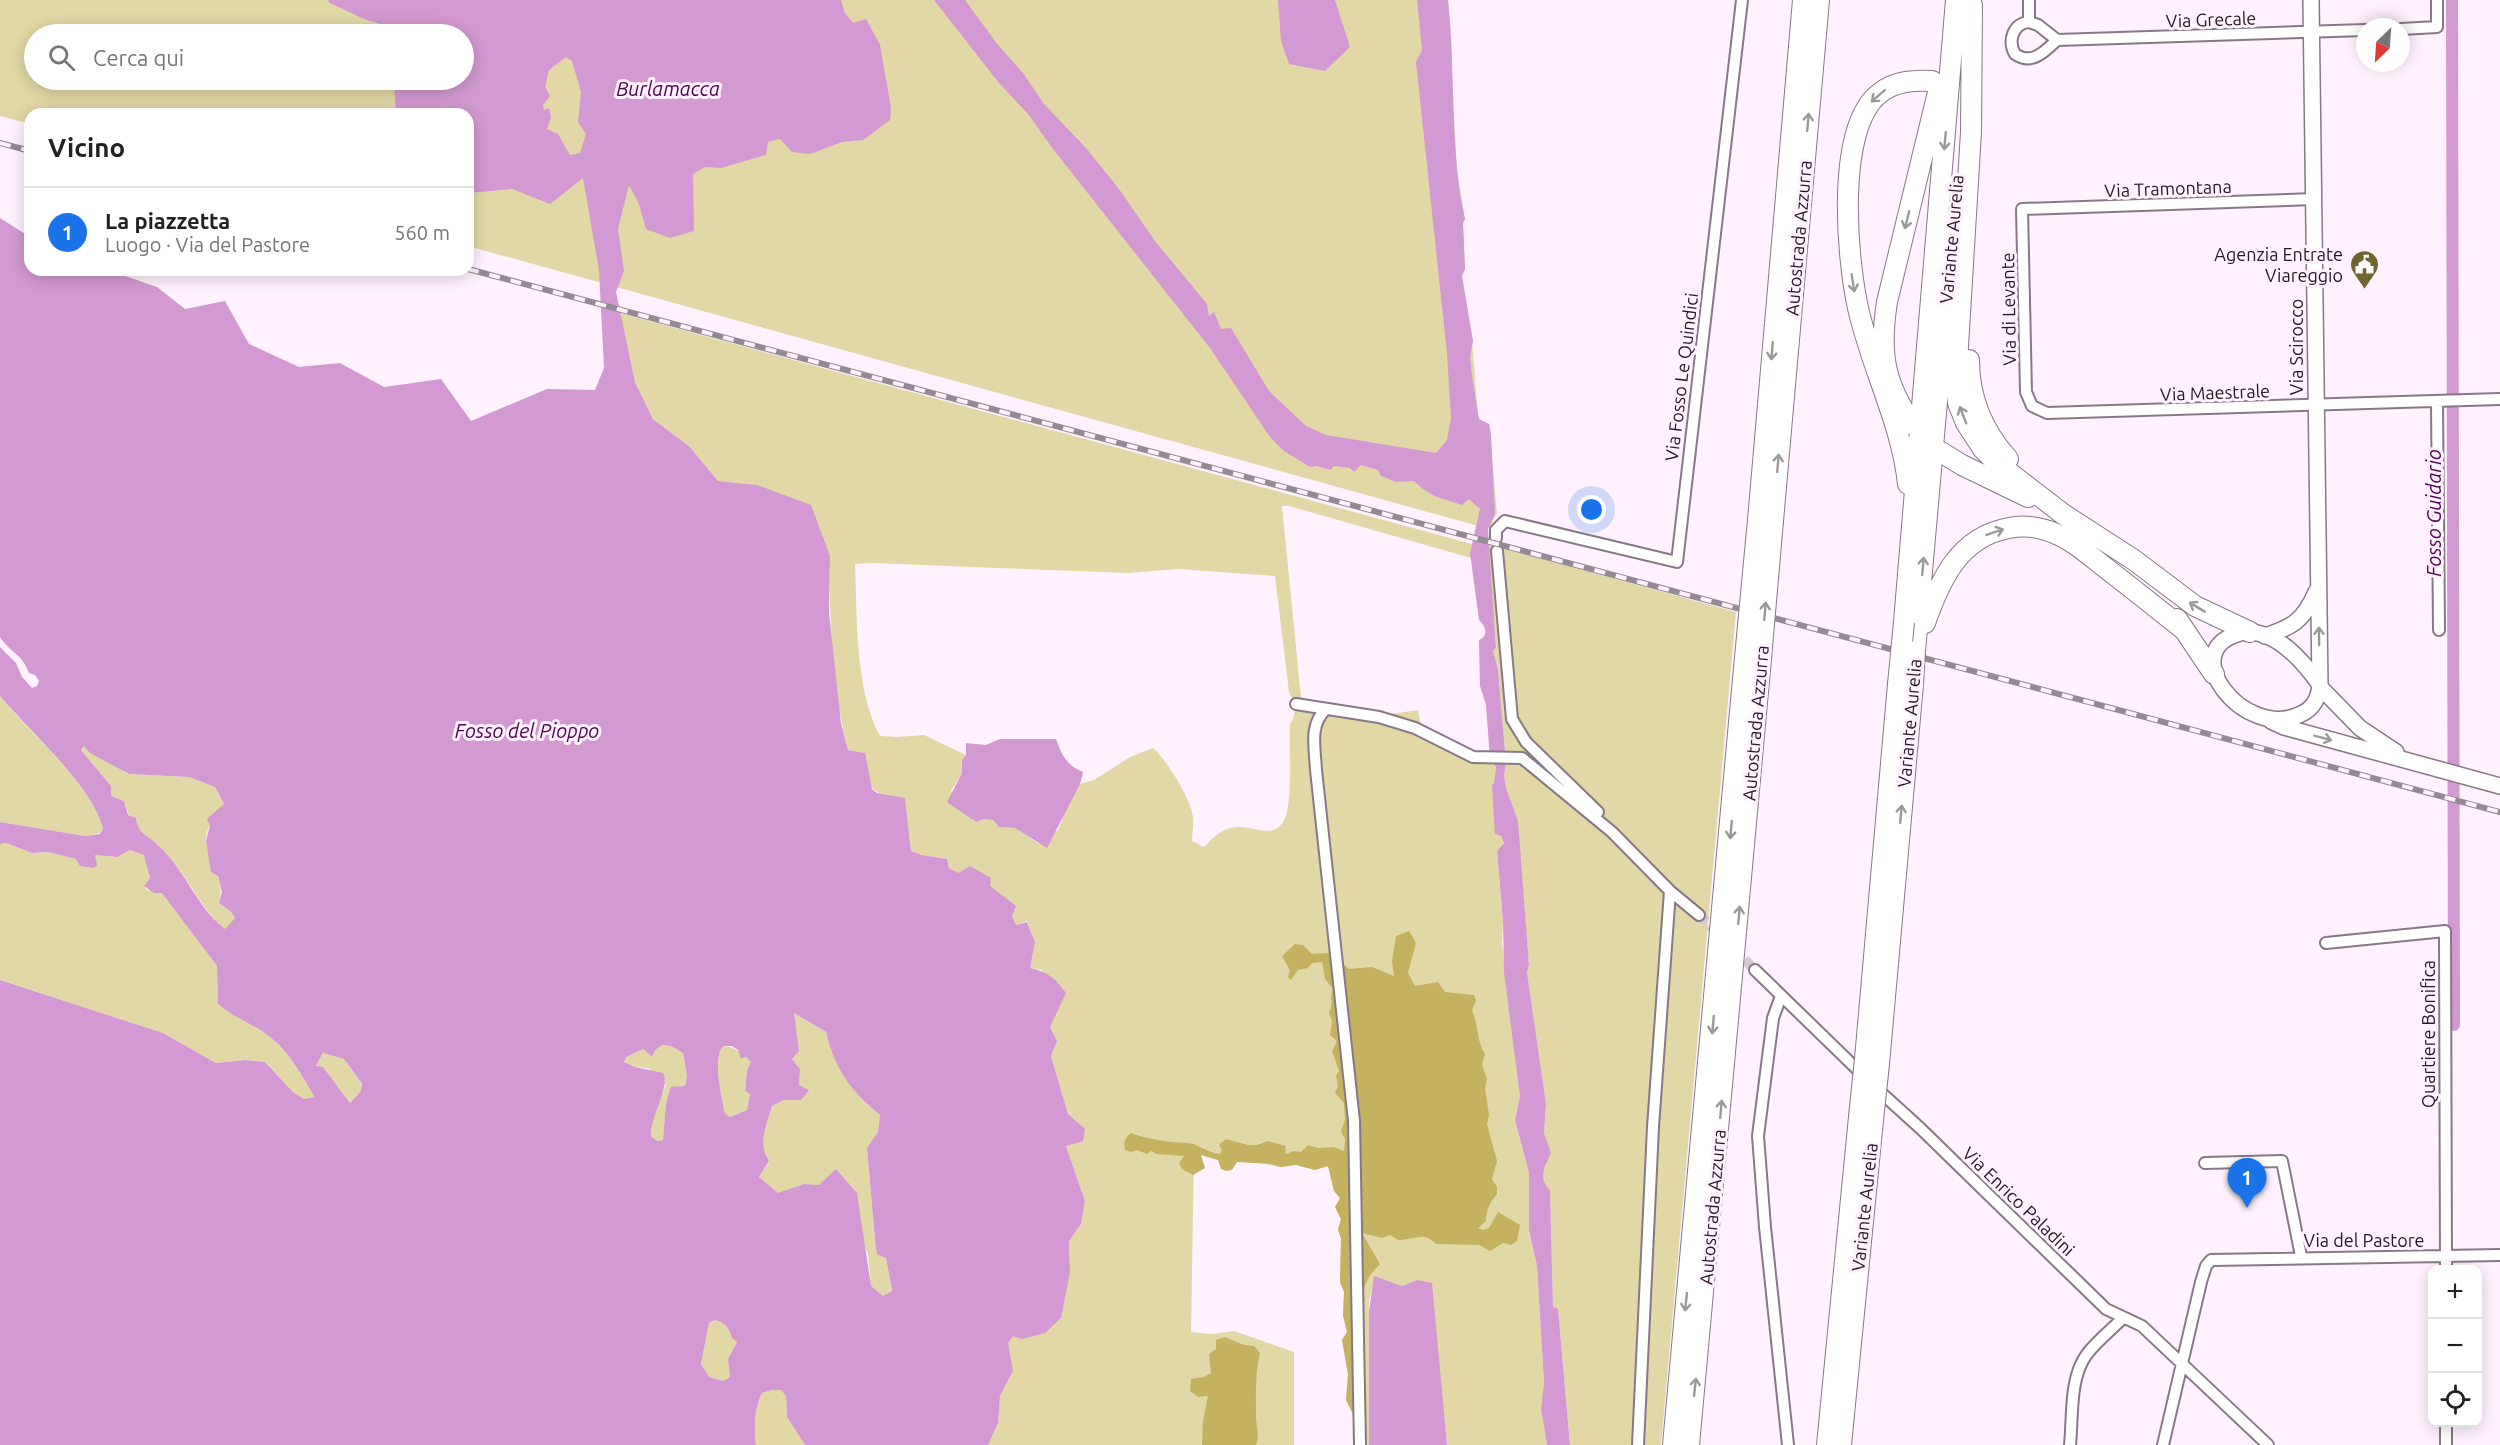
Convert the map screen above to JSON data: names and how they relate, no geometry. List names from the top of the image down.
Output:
{
  "streets": {
    "highway": ["Autostrada Azzurra", "Variante Aurelia"],
    "street": [
      "Via Grecale",
      "Via Tramontana",
      "Via di Levante",
      "Via Scirocco",
      "Via Fosso Le Quindici",
      "Via Maestrale",
      "Quartiere Bonifica",
      "Via Enrico Paladini",
      "Via del Pastore"
    ]
  },
  "crossings": [
    ["Via Grecale", "Via Scirocco"],
    ["Via Tramontana", "Via di Levante"],
    ["Via Tramontana", "Via Scirocco"],
    ["Via di Levante", "Via Maestrale"],
    ["Via Scirocco", "Via Maestrale"],
    ["Quartiere Bonifica", "Via del Pastore"],
    ["Via Enrico Paladini", "Via del Pastore"]
  ],
  "water": ["Burlamacca", "Fosso Guidario", "Fosso del Pioppo"],
  "places": {
    "public building": ["Agenzia Entrate Viareggio"]
  },
  "north": "bottom left",
  "page": {
    "search": "Cerca qui",
    "heading": "Vicino",
    "list": [
      {
        "mark": "1",
        "name": "La piazzetta",
        "note": "Luogo · Via del Pastore",
        "value": "560 m"
      }
    ],
    "pins": "1",
    "map_buttons": ["+", "−"]
  }
}
